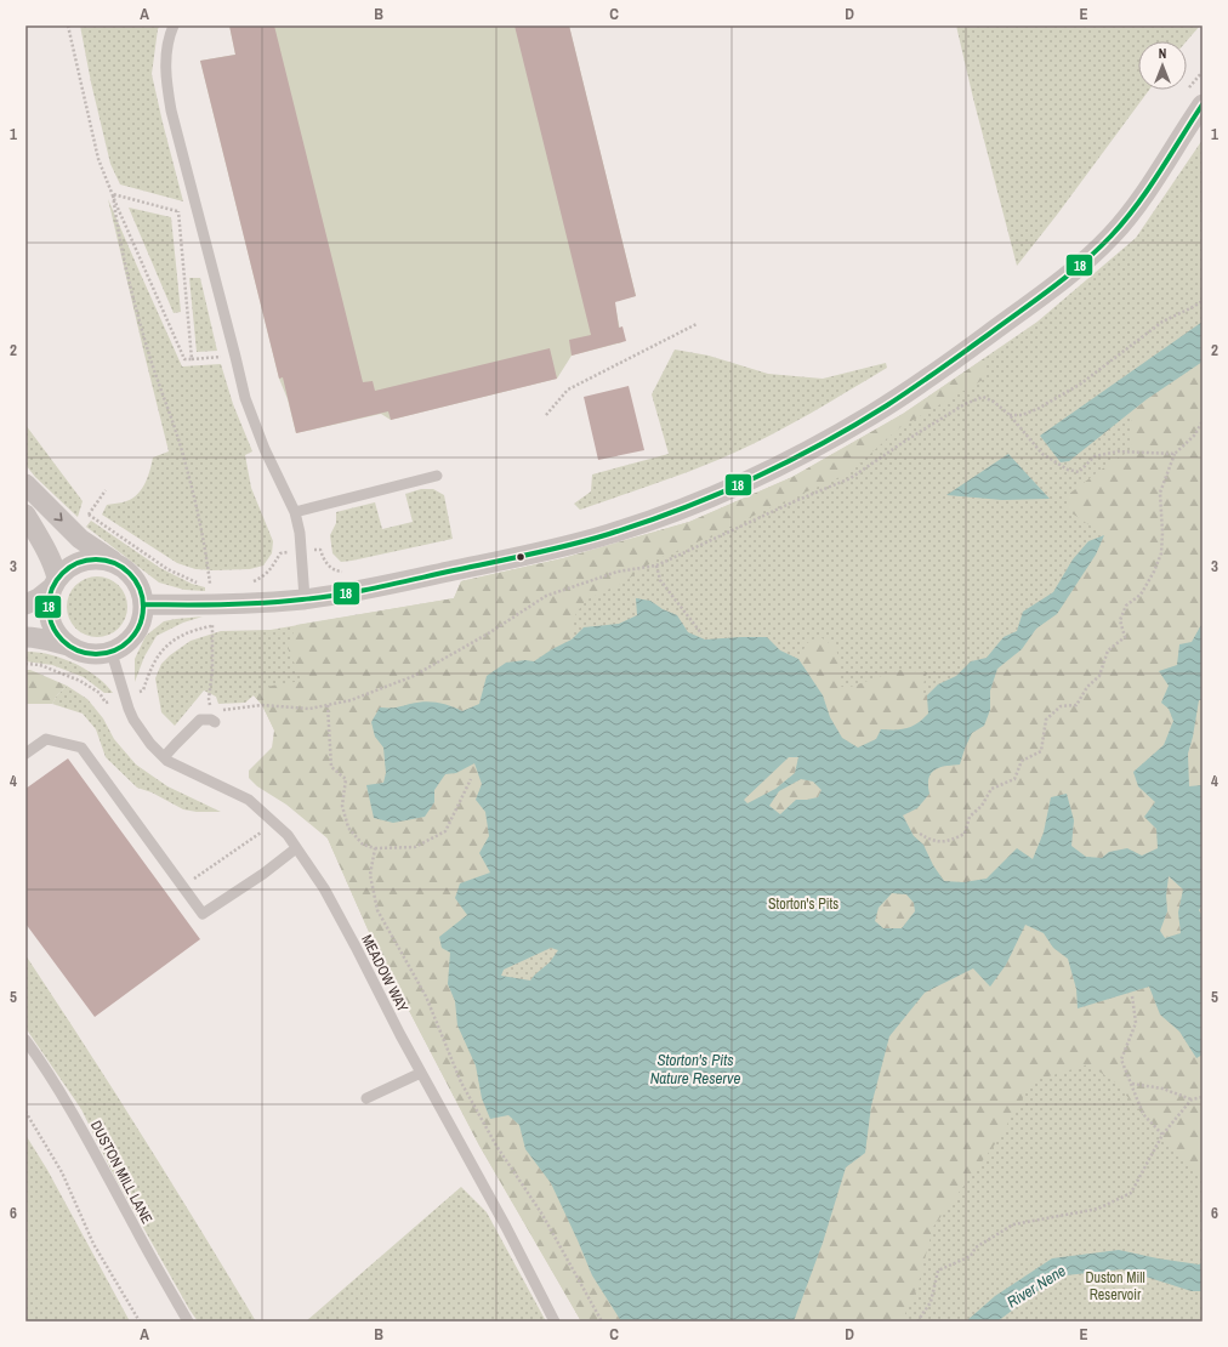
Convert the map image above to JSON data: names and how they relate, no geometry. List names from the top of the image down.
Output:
{
  "streets": {
    "lane": ["MEADOW WAY", "DUSTON MILL LANE"]
  },
  "water": ["Storton's Pits Nature Reserve", "River Nene"],
  "parks": ["Storton's Pits", "Duston Mill Reservoir"],
  "lines": ["transit line 18"],
  "north": "top",
  "grid": {
    "columns": [
      "A",
      "B",
      "C",
      "D",
      "E"
    ],
    "rows": [
      "1",
      "2",
      "3",
      "4",
      "5",
      "6"
    ]
  }
}
